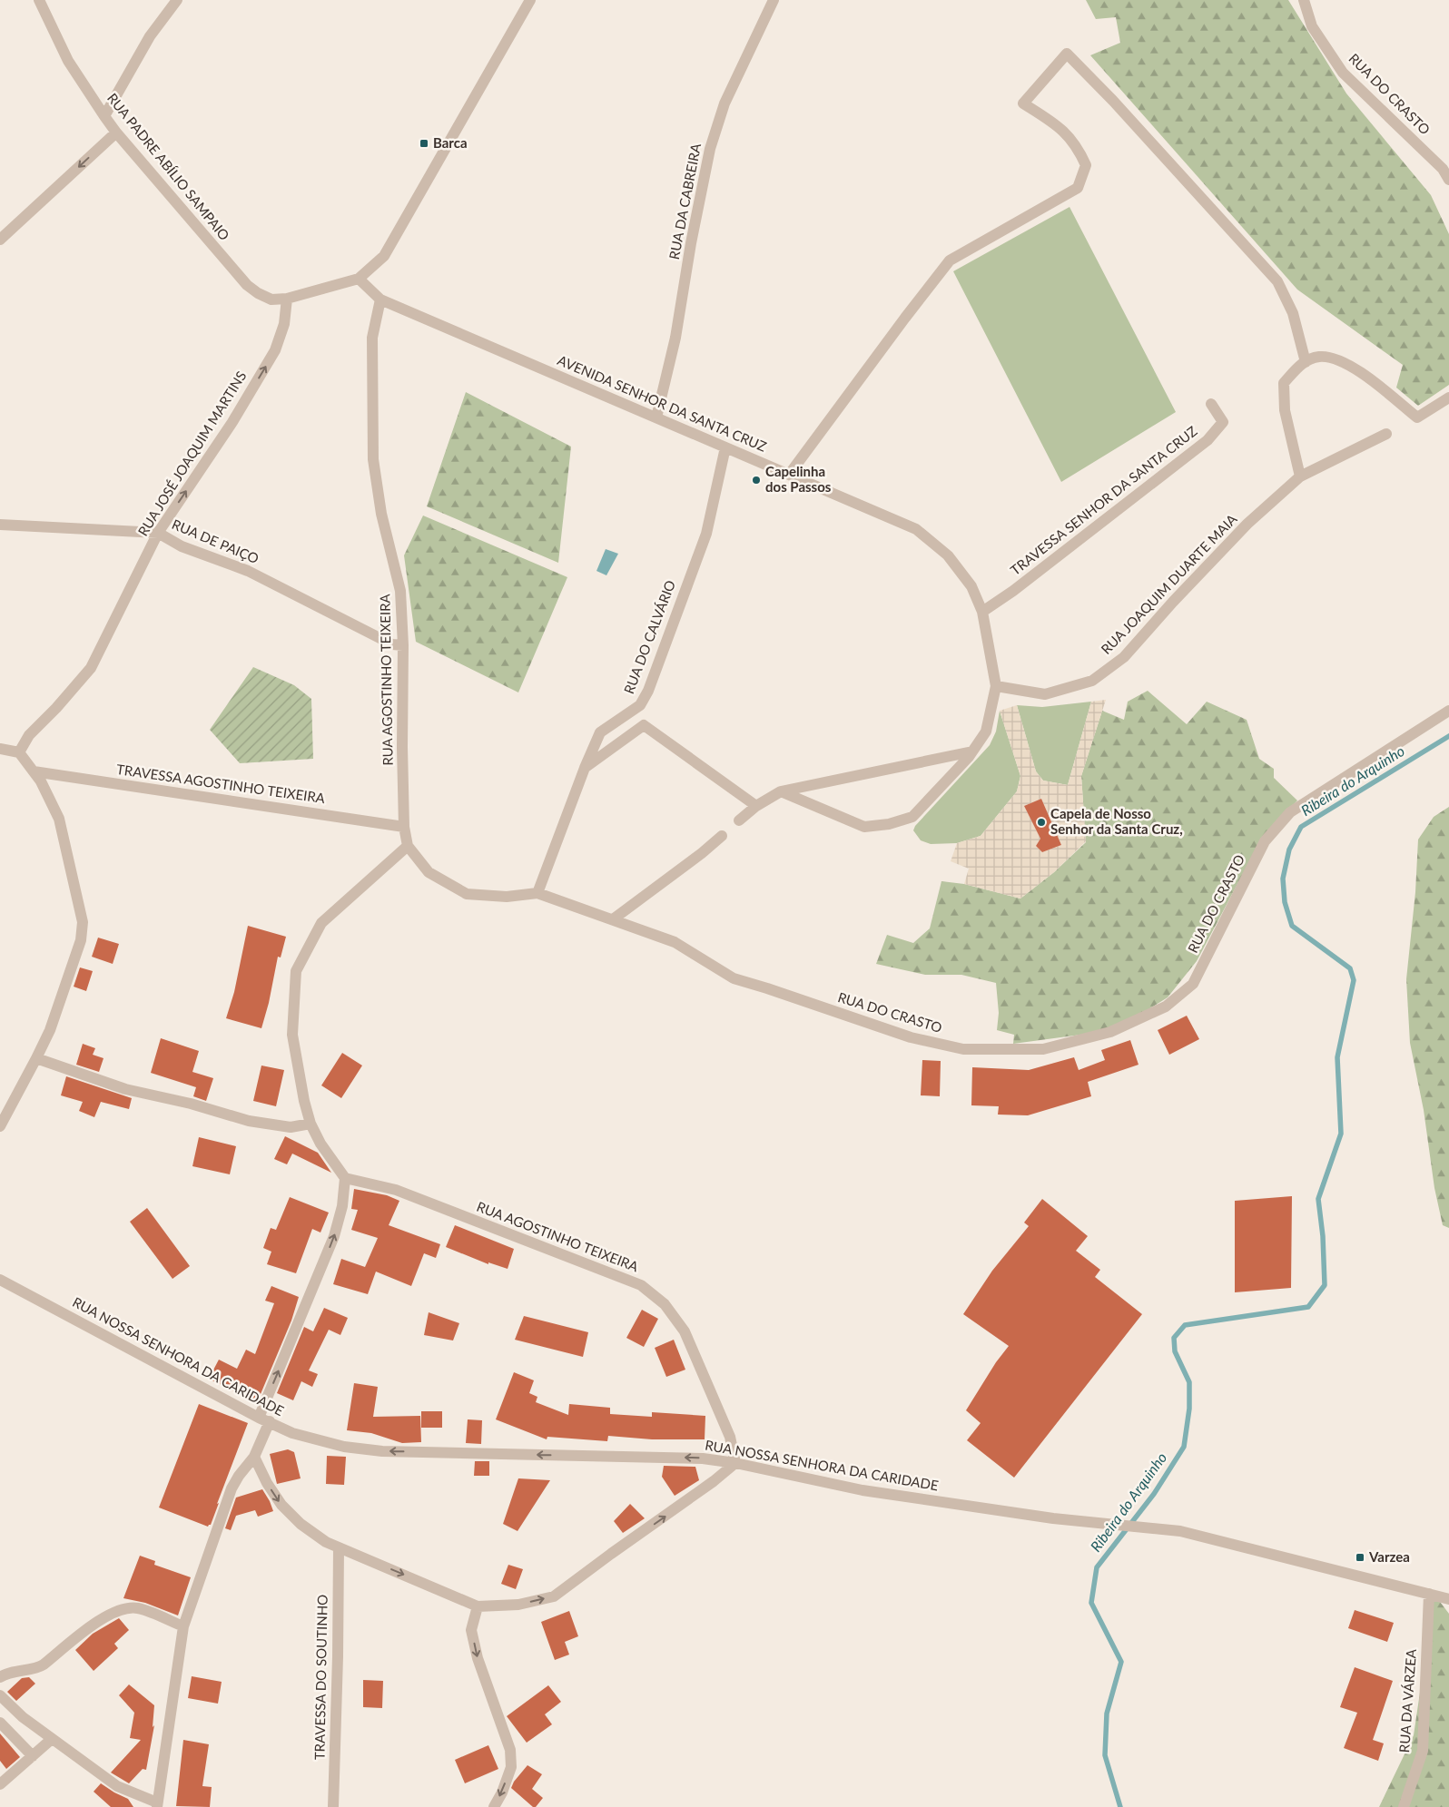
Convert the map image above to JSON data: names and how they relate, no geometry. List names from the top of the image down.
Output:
{
  "streets": {
    "street": [
      "RUA DO CRASTO",
      "RUA PADRE ABÍLIO SAMPAIO",
      "RUA DA CABREIRA",
      "AVENIDA SENHOR DA SANTA CRUZ",
      "RUA JOSÉ JOAQUIM MARTINS",
      "TRAVESSA SENHOR DA SANTA CRUZ",
      "RUA DE PAIÇO",
      "RUA JOAQUIM DUARTE MAIA",
      "RUA DO CALVÁRIO",
      "RUA AGOSTINHO TEIXEIRA",
      "TRAVESSA AGOSTINHO TEIXEIRA",
      "RUA NOSSA SENHORA DA CARIDADE",
      "TRAVESSA DO SOUTINHO",
      "RUA DA VÁRZEA"
    ]
  },
  "crossings": [
    ["RUA DO CRASTO", "RUA DO CALVÁRIO"],
    ["RUA DO CRASTO", "RUA AGOSTINHO TEIXEIRA"],
    ["RUA PADRE ABÍLIO SAMPAIO", "RUA JOSÉ JOAQUIM MARTINS"],
    ["RUA DA CABREIRA", "AVENIDA SENHOR DA SANTA CRUZ"],
    ["AVENIDA SENHOR DA SANTA CRUZ", "TRAVESSA SENHOR DA SANTA CRUZ"],
    ["AVENIDA SENHOR DA SANTA CRUZ", "RUA JOAQUIM DUARTE MAIA"],
    ["AVENIDA SENHOR DA SANTA CRUZ", "RUA DO CALVÁRIO"],
    ["AVENIDA SENHOR DA SANTA CRUZ", "RUA AGOSTINHO TEIXEIRA"],
    ["RUA JOSÉ JOAQUIM MARTINS", "RUA DE PAIÇO"],
    ["RUA DE PAIÇO", "RUA AGOSTINHO TEIXEIRA"],
    ["RUA AGOSTINHO TEIXEIRA", "TRAVESSA AGOSTINHO TEIXEIRA"],
    ["RUA AGOSTINHO TEIXEIRA", "RUA NOSSA SENHORA DA CARIDADE"],
    ["RUA NOSSA SENHORA DA CARIDADE", "RUA DA VÁRZEA"]
  ],
  "one_way": ["RUA JOSÉ JOAQUIM MARTINS"],
  "water": ["Ribeira do Arquinho"],
  "places": {
    "transit": ["Barca", "Varzea"],
    "other": ["Capelinha dos Passos", "Capela de Nosso Senhor da Santa Cruz,"]
  }
}
